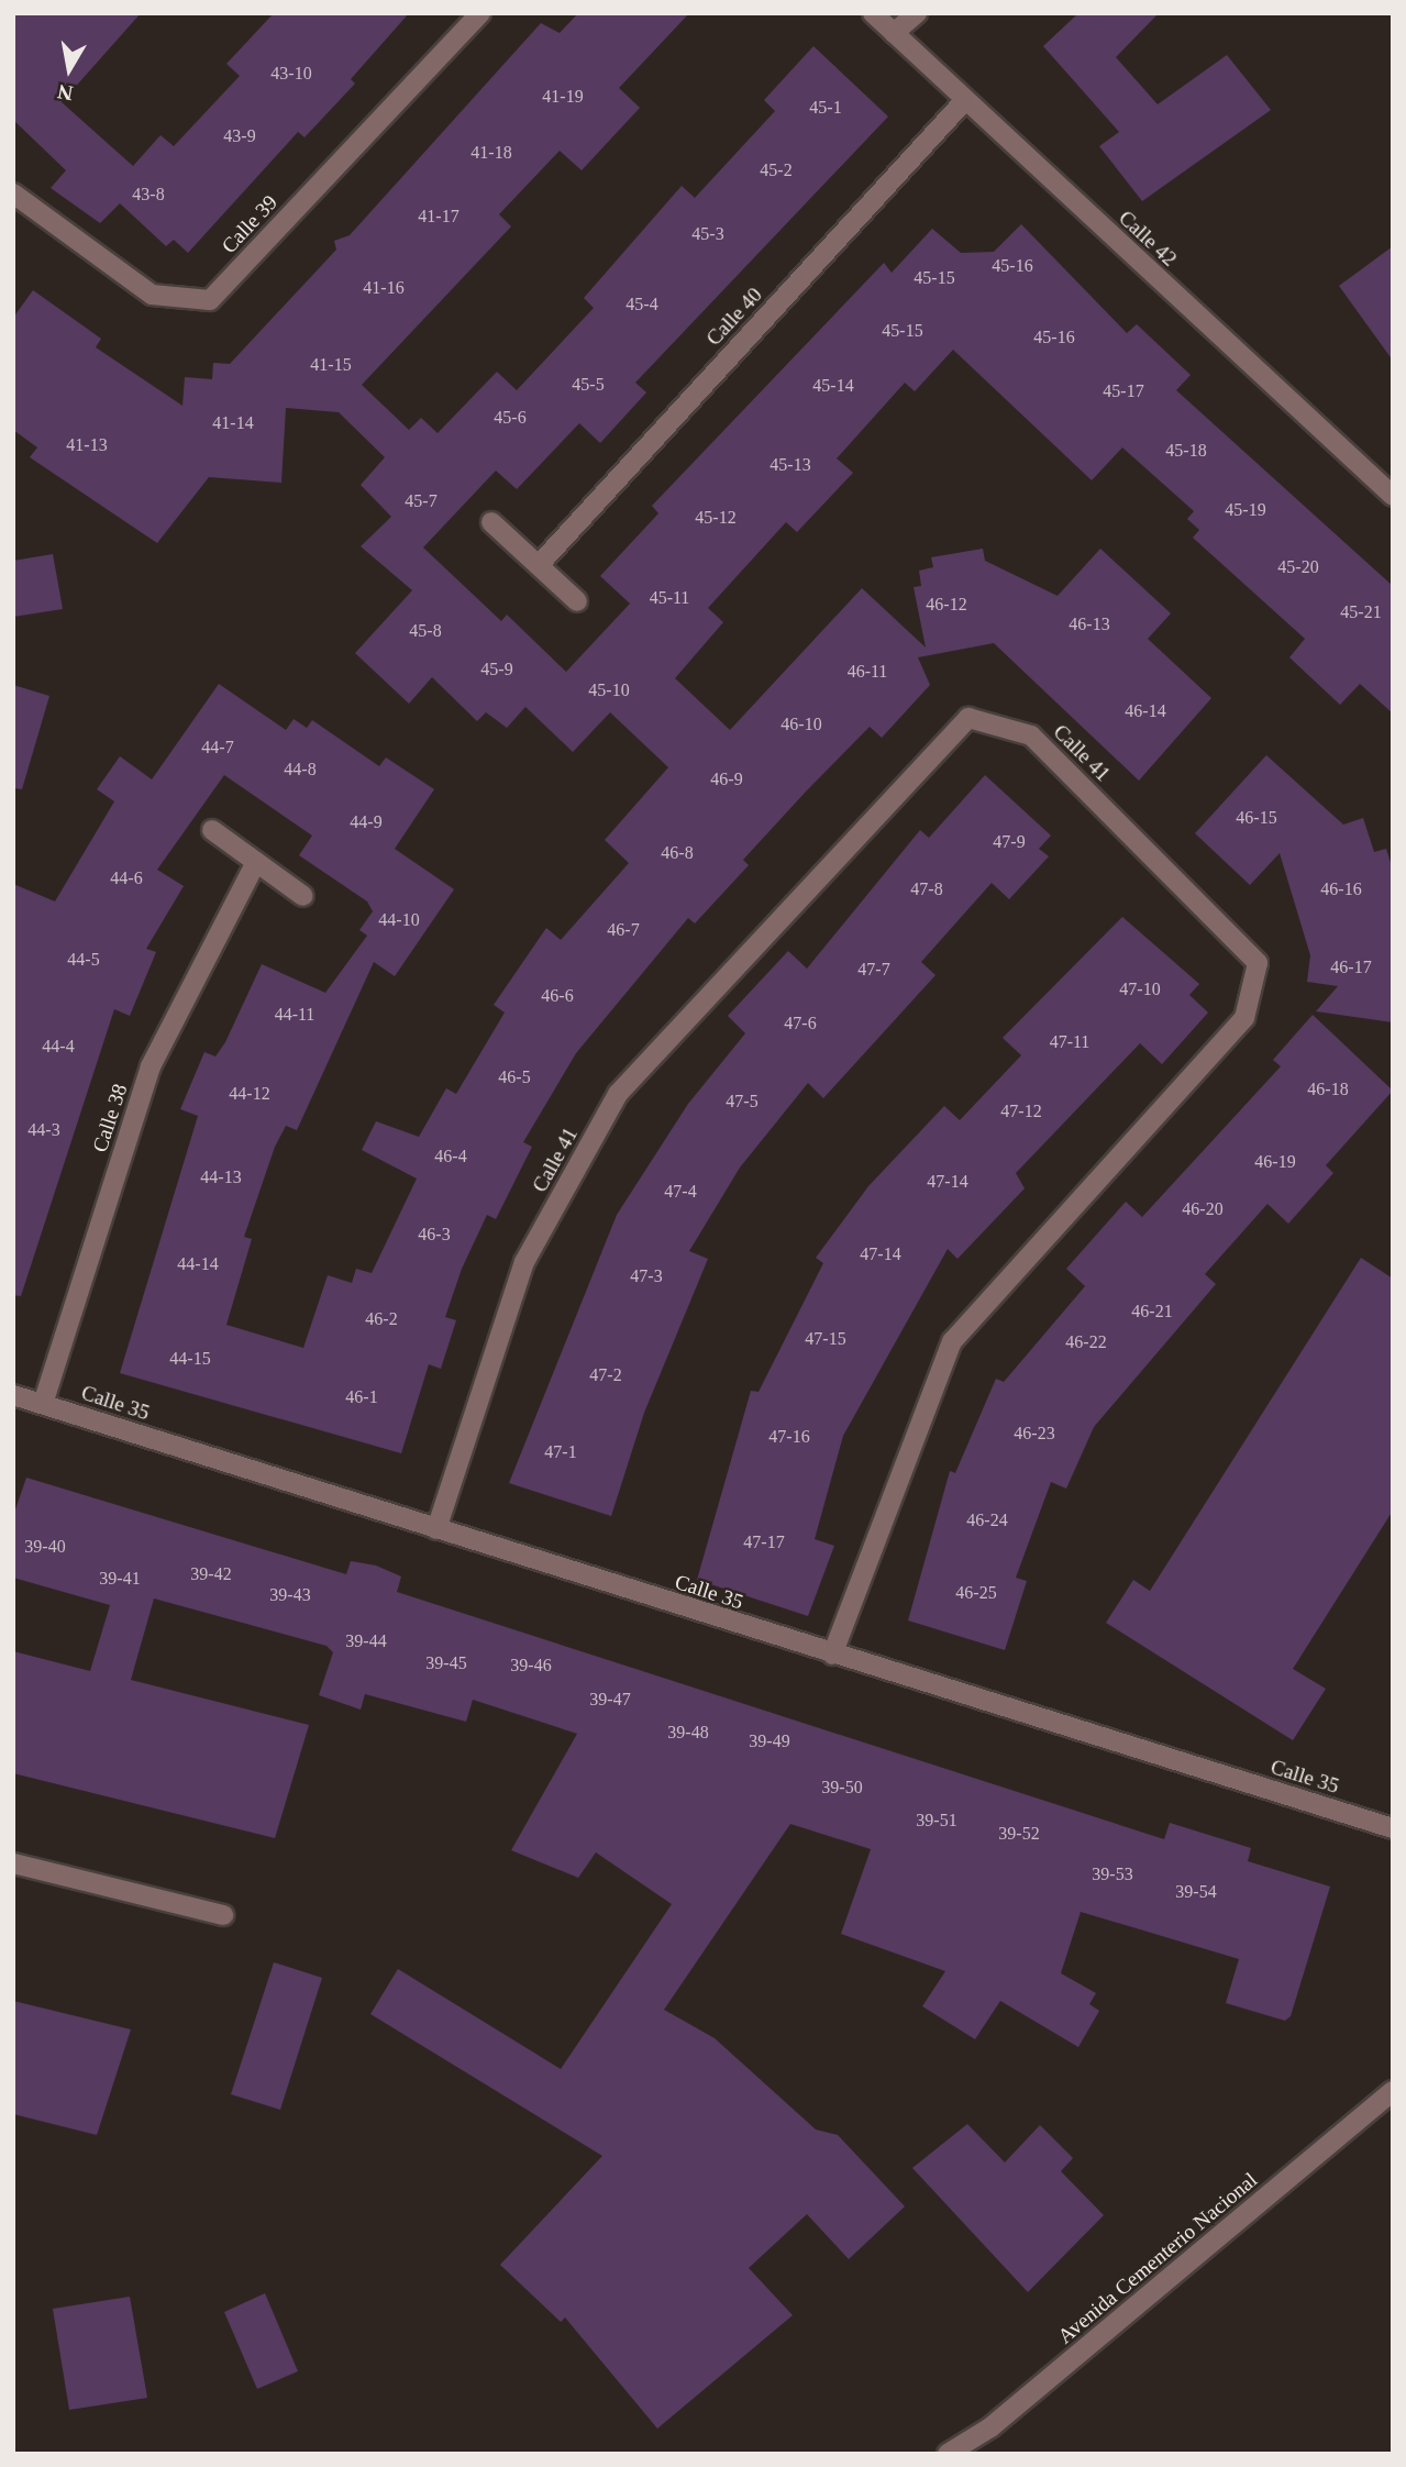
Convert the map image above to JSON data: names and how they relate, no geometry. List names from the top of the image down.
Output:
{
  "streets": {
    "street": [
      "Calle 39",
      "Calle 42",
      "Calle 40",
      "Calle 41",
      "Calle 38",
      "Calle 35",
      "Avenida Cementerio Nacional"
    ]
  },
  "crossings": [
    ["Calle 42", "Calle 40"],
    ["Calle 41", "Calle 35"],
    ["Calle 38", "Calle 35"]
  ],
  "house_numbers": [
    "43-10",
    "41-19",
    "45-1",
    "43-9",
    "41-18",
    "45-2",
    "43-8",
    "41-17",
    "45-3",
    "45-16",
    "45-15",
    "41-16",
    "45-4",
    "45-15",
    "45-16",
    "41-15",
    "45-5",
    "45-14",
    "45-17",
    "45-6",
    "41-14",
    "41-13",
    "45-18",
    "45-13",
    "45-7",
    "45-19",
    "45-12",
    "45-20",
    "45-11",
    "46-12",
    "45-21",
    "46-13",
    "45-8",
    "45-9",
    "46-11",
    "45-10",
    "46-14",
    "46-10",
    "44-7",
    "44-8",
    "46-9",
    "46-15",
    "44-9",
    "47-9",
    "46-8",
    "44-6",
    "47-8",
    "46-16",
    "44-10",
    "46-7",
    "44-5",
    "46-17",
    "47-7",
    "47-10",
    "46-6",
    "44-11",
    "47-6",
    "47-11",
    "44-4",
    "46-5",
    "46-18",
    "44-12",
    "47-5",
    "47-12",
    "44-3",
    "46-4",
    "46-19",
    "44-13",
    "47-14",
    "47-4",
    "46-20",
    "46-3",
    "47-14",
    "44-14",
    "47-3",
    "46-21",
    "46-2",
    "47-15",
    "46-22",
    "44-15",
    "47-2",
    "46-1",
    "46-23",
    "47-16",
    "47-1",
    "46-24",
    "47-17",
    "39-40",
    "39-42",
    "39-41",
    "46-25",
    "39-43",
    "39-44",
    "39-45",
    "39-46",
    "39-47",
    "39-48",
    "39-49",
    "39-50",
    "39-51",
    "39-52",
    "39-53",
    "39-54"
  ],
  "north": "bottom"
}
